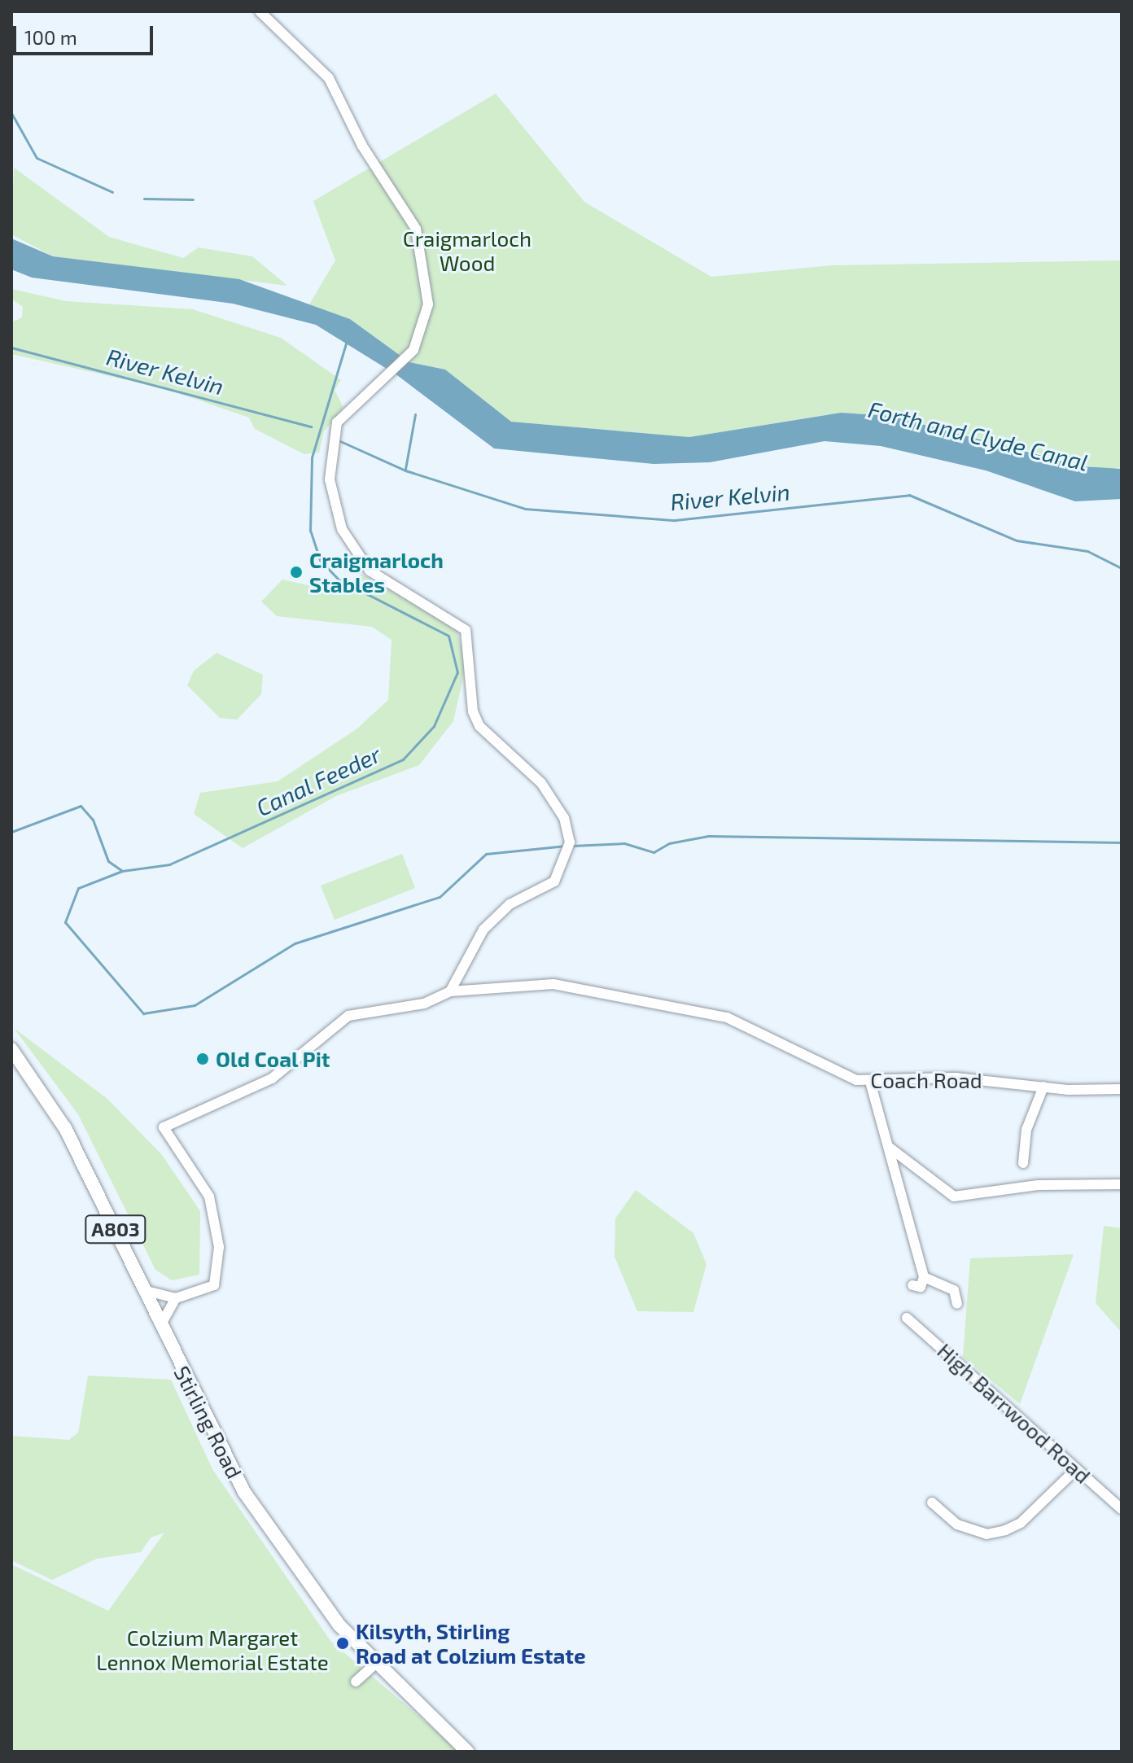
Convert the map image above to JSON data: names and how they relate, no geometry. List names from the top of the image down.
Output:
{
  "streets": {
    "main road": ["A803", "Stirling Road"],
    "street": ["Coach Road", "High Barrwood Road"]
  },
  "water": ["River Kelvin", "Forth and Clyde Canal", "Canal Feeder"],
  "parks": ["Craigmarloch Wood", "Colzium Margaret Lennox Memorial Estate"],
  "places": ["Craigmarloch Stables", "Old Coal Pit", "Kilsyth, Stirling Road at Colzium Estate"],
  "scale_bar": "100 m"
}
